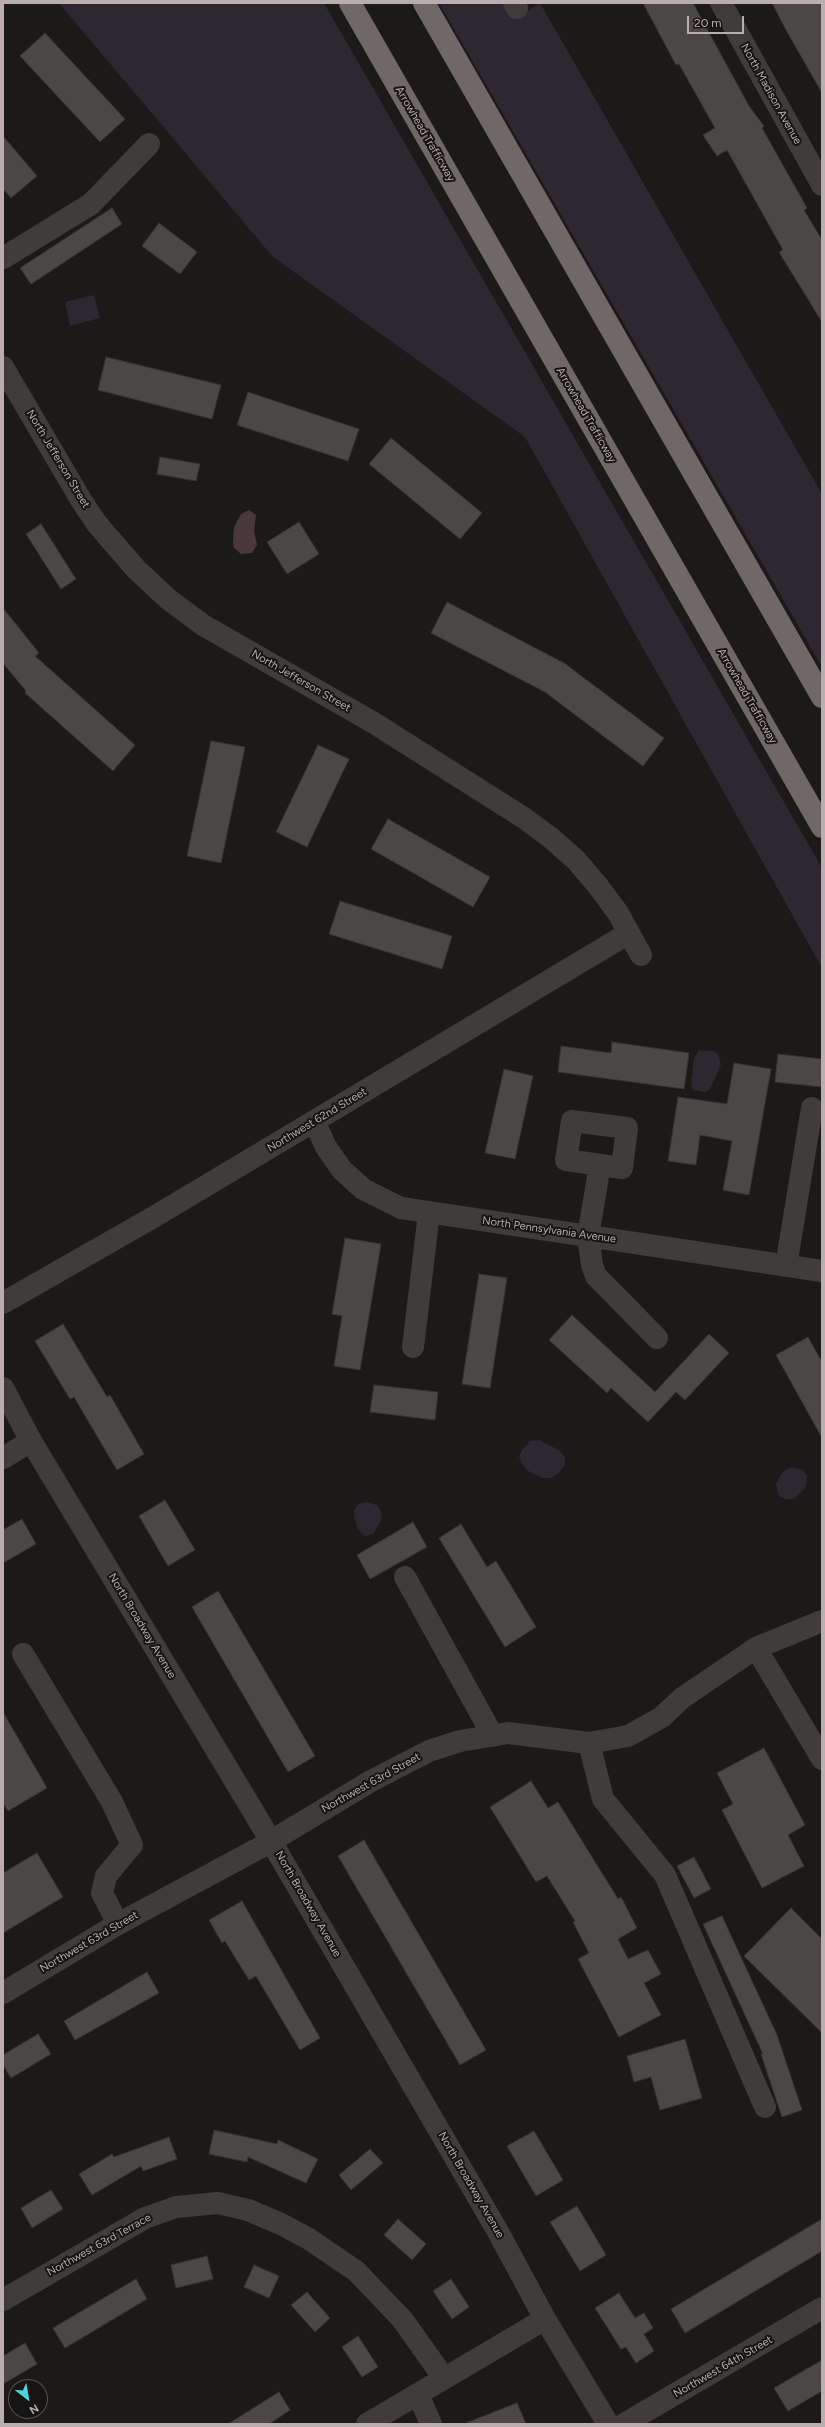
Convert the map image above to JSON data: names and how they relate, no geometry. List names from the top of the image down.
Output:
{
  "streets": {
    "highway": ["Arrowhead Trafficway"],
    "street": [
      "North Madison Avenue",
      "North Jefferson Street",
      "Northwest 62nd Street",
      "North Pennsylvania Avenue",
      "North Broadway Avenue",
      "Northwest 63rd Street",
      "Northwest 63rd Terrace",
      "Northwest 64th Street"
    ]
  },
  "crossings": [
    ["North Jefferson Street", "Northwest 62nd Street"],
    ["Northwest 62nd Street", "North Pennsylvania Avenue"],
    ["North Broadway Avenue", "Northwest 63rd Street"]
  ],
  "scale_bar": "20 m",
  "north": "bottom right"
}
